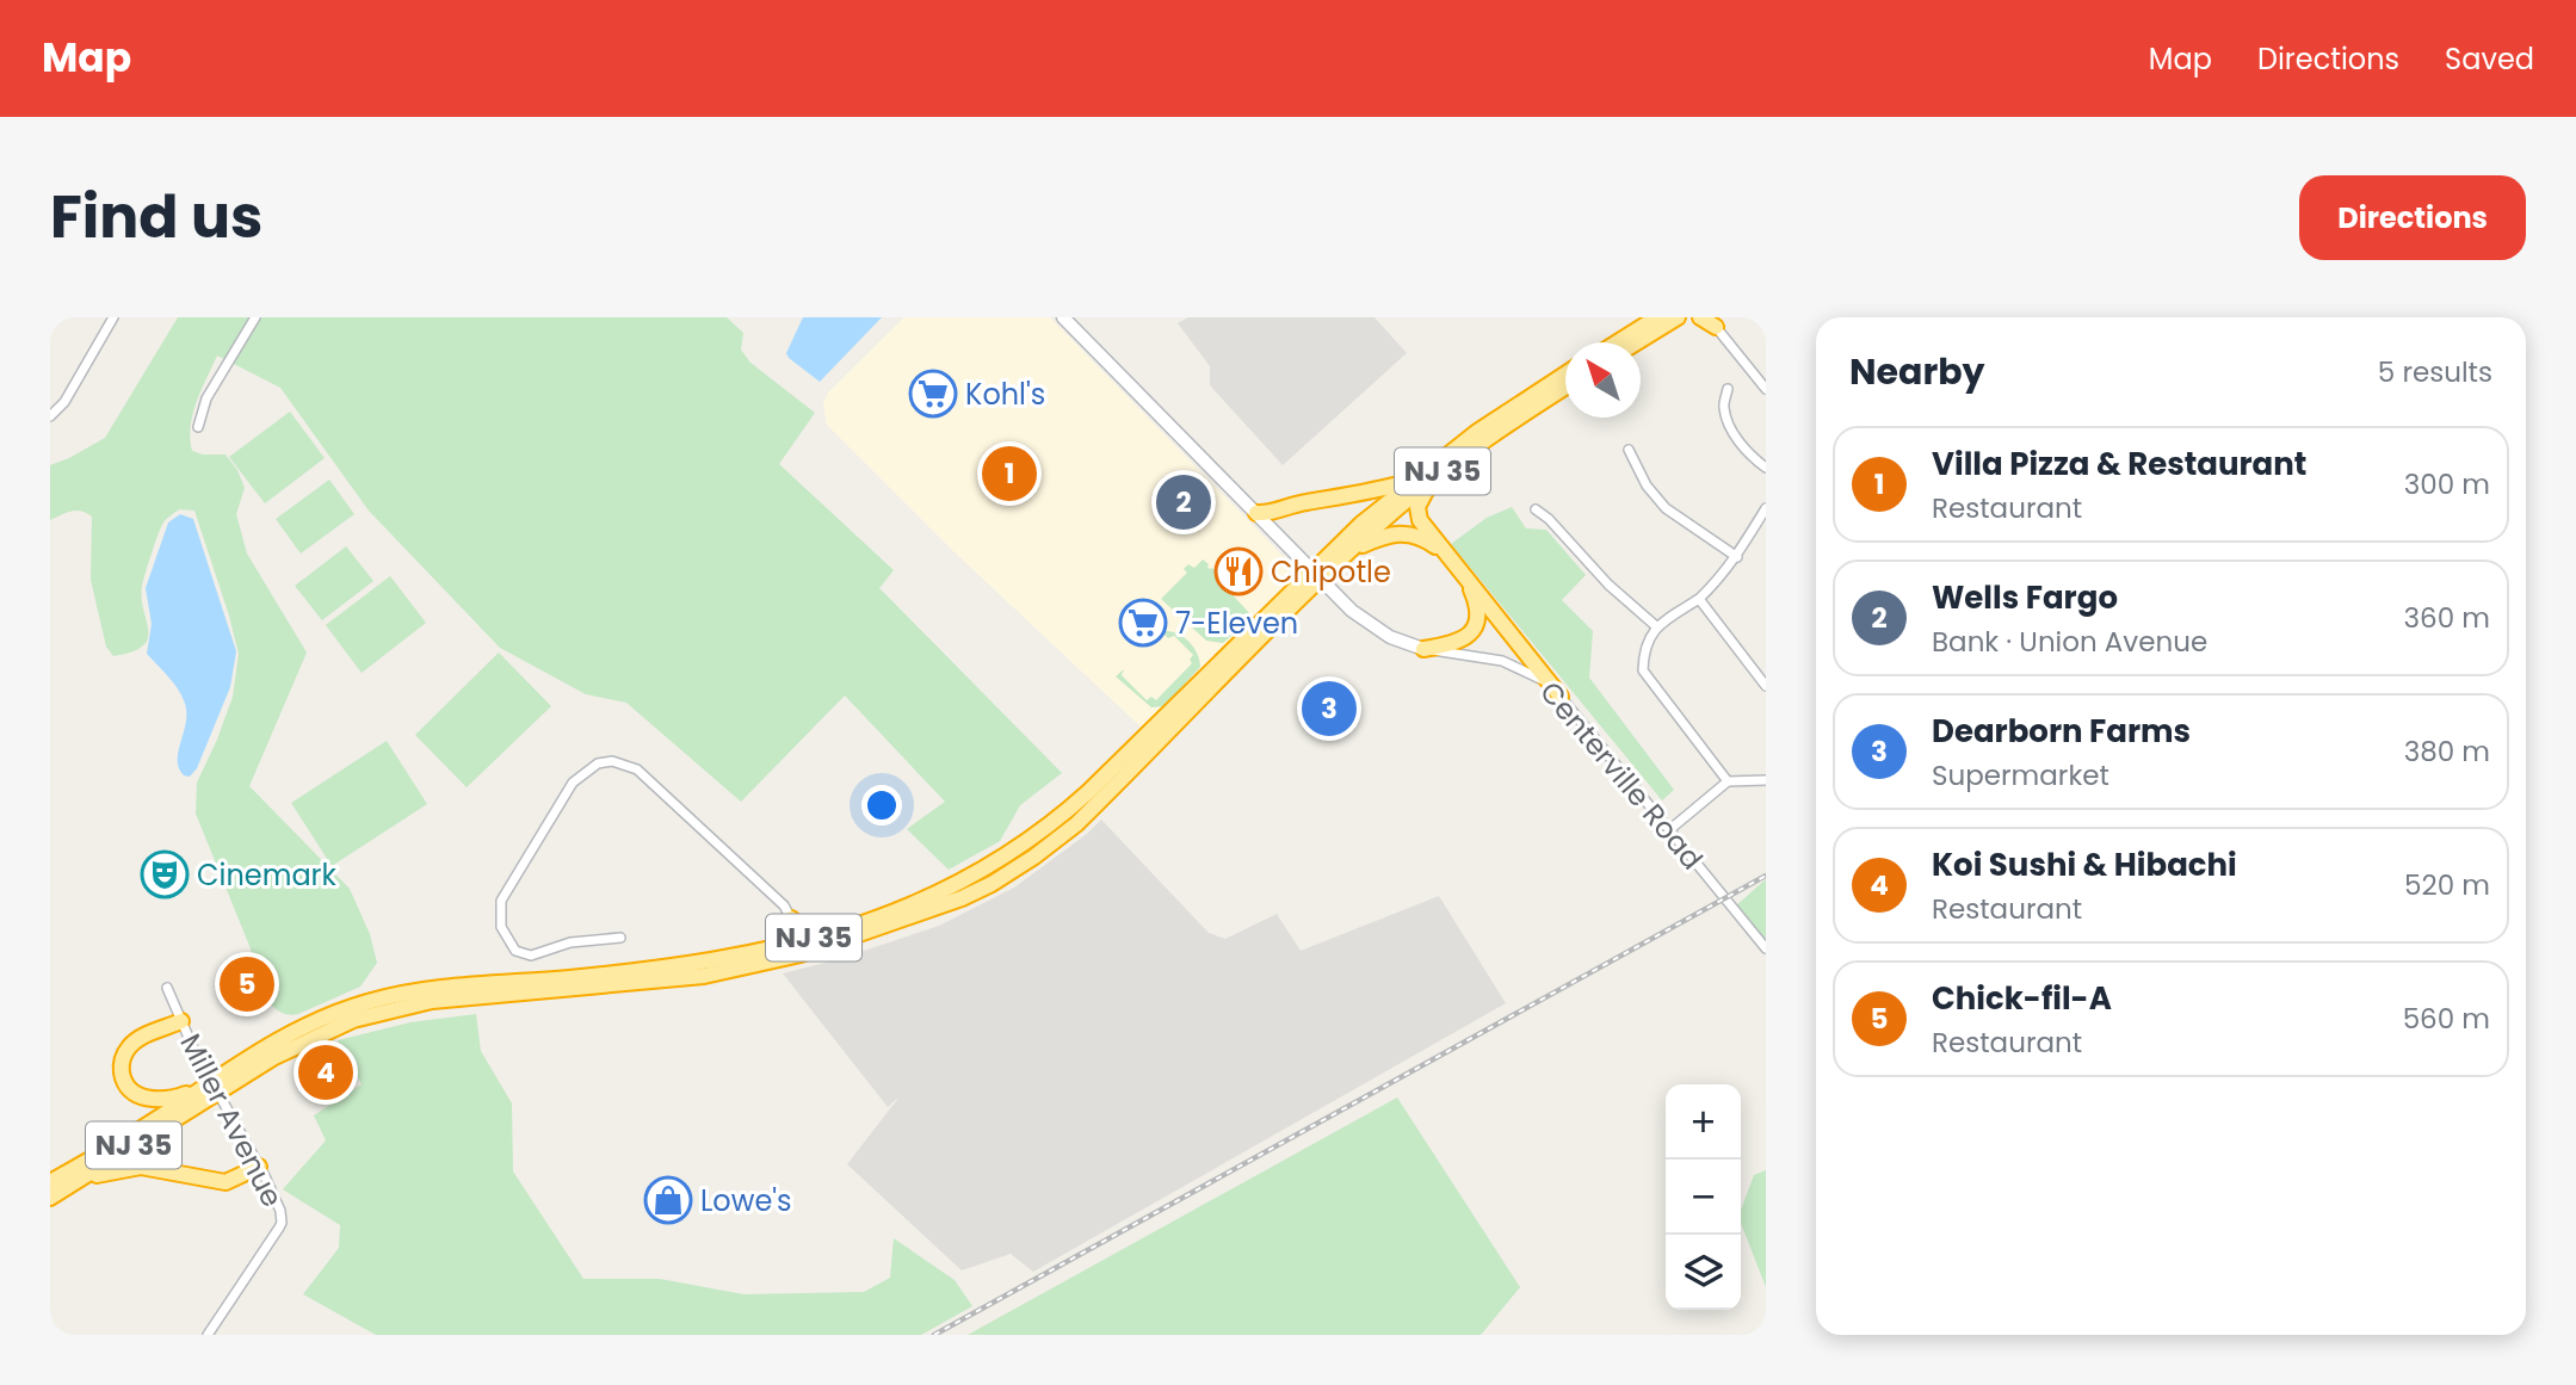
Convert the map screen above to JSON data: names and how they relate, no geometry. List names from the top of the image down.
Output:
{
  "streets": {
    "highway": ["NJ 35"],
    "street": ["Centerville Road", "Miller Avenue"]
  },
  "crossings": [
    ["NJ 35", "Centerville Road"],
    ["NJ 35", "Miller Avenue"]
  ],
  "places": {
    "supermarket": ["Kohl's", "7-Eleven"],
    "restaurant": ["Chipotle"],
    "theatre": ["Cinemark"],
    "shop": ["Lowe's"]
  },
  "north": "top left",
  "page": {
    "header": "Map",
    "nav": ["Map", "Directions", "Saved"],
    "title": "Find us",
    "buttons": "Directions",
    "heading": ["Nearby", "5 results"],
    "list": [
      {
        "mark": "1",
        "name": "Villa Pizza & Restaurant",
        "note": "Restaurant",
        "value": "300 m"
      },
      {
        "mark": "2",
        "name": "Wells Fargo",
        "note": "Bank · Union Avenue",
        "value": "360 m"
      },
      {
        "mark": "3",
        "name": "Dearborn Farms",
        "note": "Supermarket",
        "value": "380 m"
      },
      {
        "mark": "4",
        "name": "Koi Sushi & Hibachi",
        "note": "Restaurant",
        "value": "520 m"
      },
      {
        "mark": "5",
        "name": "Chick-fil-A",
        "note": "Restaurant",
        "value": "560 m"
      }
    ],
    "pins": [
      "1",
      "2",
      "3",
      "5",
      "4"
    ],
    "map_buttons": ["+", "−"]
  }
}
